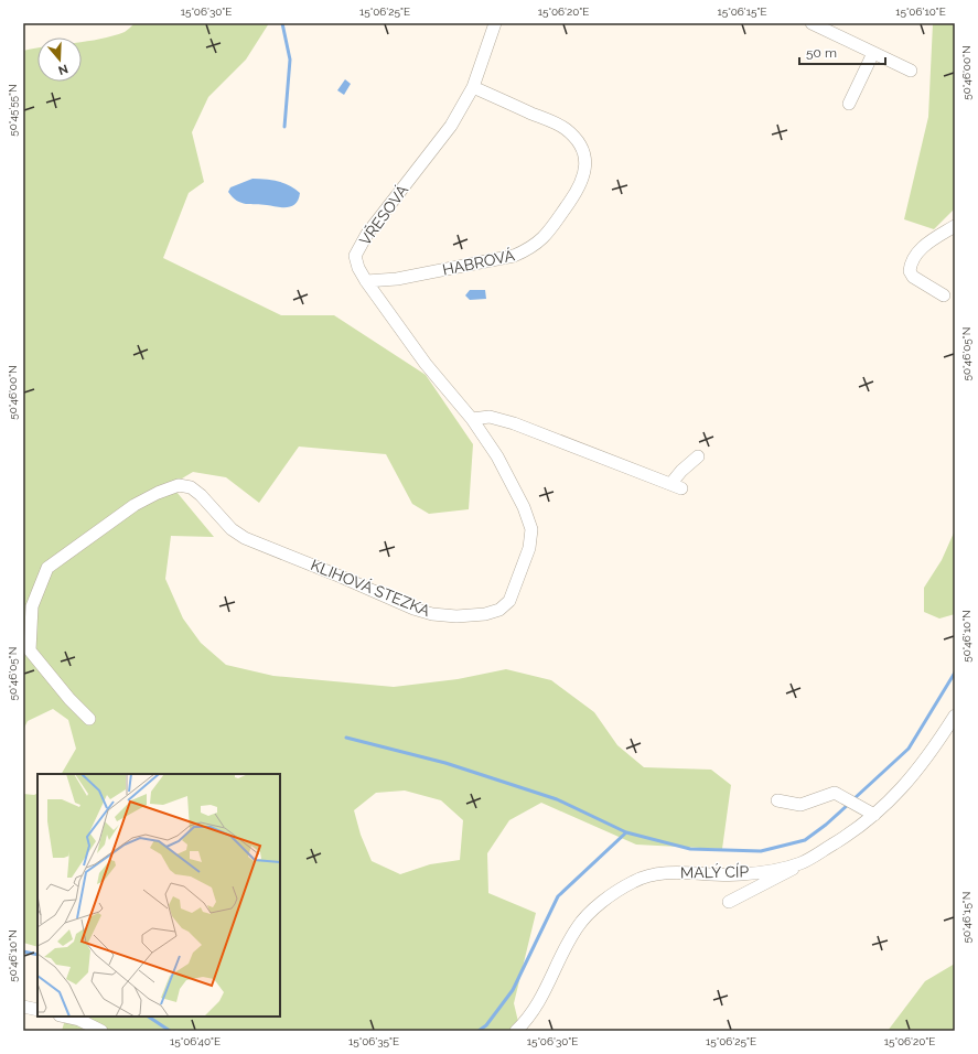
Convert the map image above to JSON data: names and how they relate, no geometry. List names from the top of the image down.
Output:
{
  "streets": {
    "street": [
      "VŘESOVÁ",
      "HABROVÁ",
      "KLIHOVÁ STEZKA",
      "MALÝ CÍP"
    ]
  },
  "crossings": [
    ["VŘESOVÁ", "HABROVÁ"],
    ["VŘESOVÁ", "KLIHOVÁ STEZKA"]
  ],
  "scale_bar": "50 m",
  "north": "bottom",
  "coordinates": [
    "15°06'30\"E",
    "15°06'25\"E",
    "15°06'20\"E",
    "15°06'15\"E",
    "15°06'10\"E",
    "50°46'00\"N",
    "50°45'55\"N",
    "50°46'05\"N",
    "50°46'10\"N",
    "50°46'15\"N",
    "15°06'40\"E",
    "15°06'35\"E"
  ]
}
